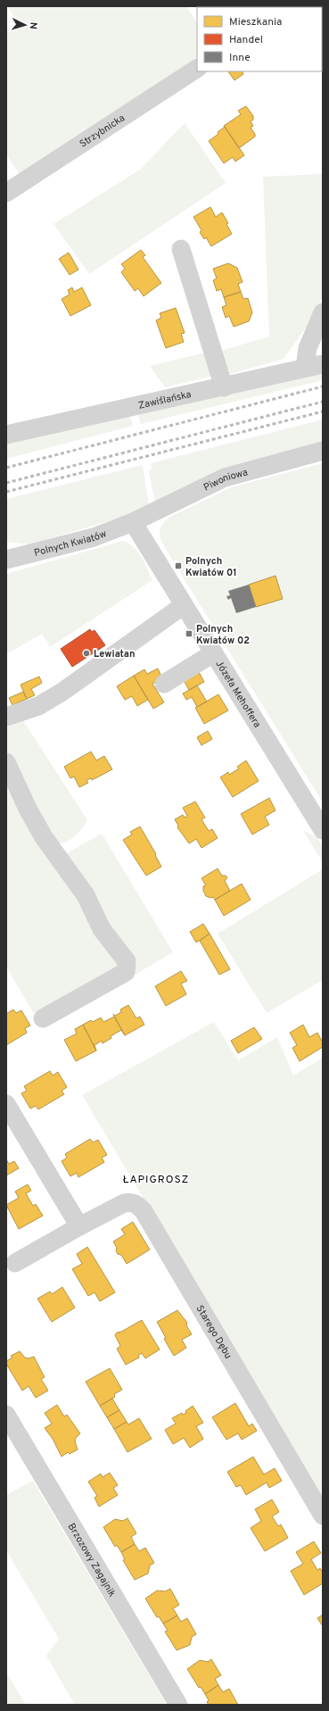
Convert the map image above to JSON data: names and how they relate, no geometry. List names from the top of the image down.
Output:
{
  "streets": {
    "street": [
      "Strzybnicka",
      "Zawiślańska",
      "Piwoniowa",
      "Polnych Kwiatów",
      "Józefa Mehoffera",
      "Starego Dębu",
      "Brzozowy Zagajnik"
    ]
  },
  "crossings": [
    ["Piwoniowa", "Polnych Kwiatów"],
    ["Piwoniowa", "Józefa Mehoffera"],
    ["Polnych Kwiatów", "Józefa Mehoffera"]
  ],
  "districts": ["ŁAPIGROSZ"],
  "places": {
    "transit": ["Polnych Kwiatów 01", "Polnych Kwiatów 02"],
    "other": ["Lewiatan"]
  },
  "legend": ["Mieszkania", "Handel", "Inne"],
  "north": "right"
}
